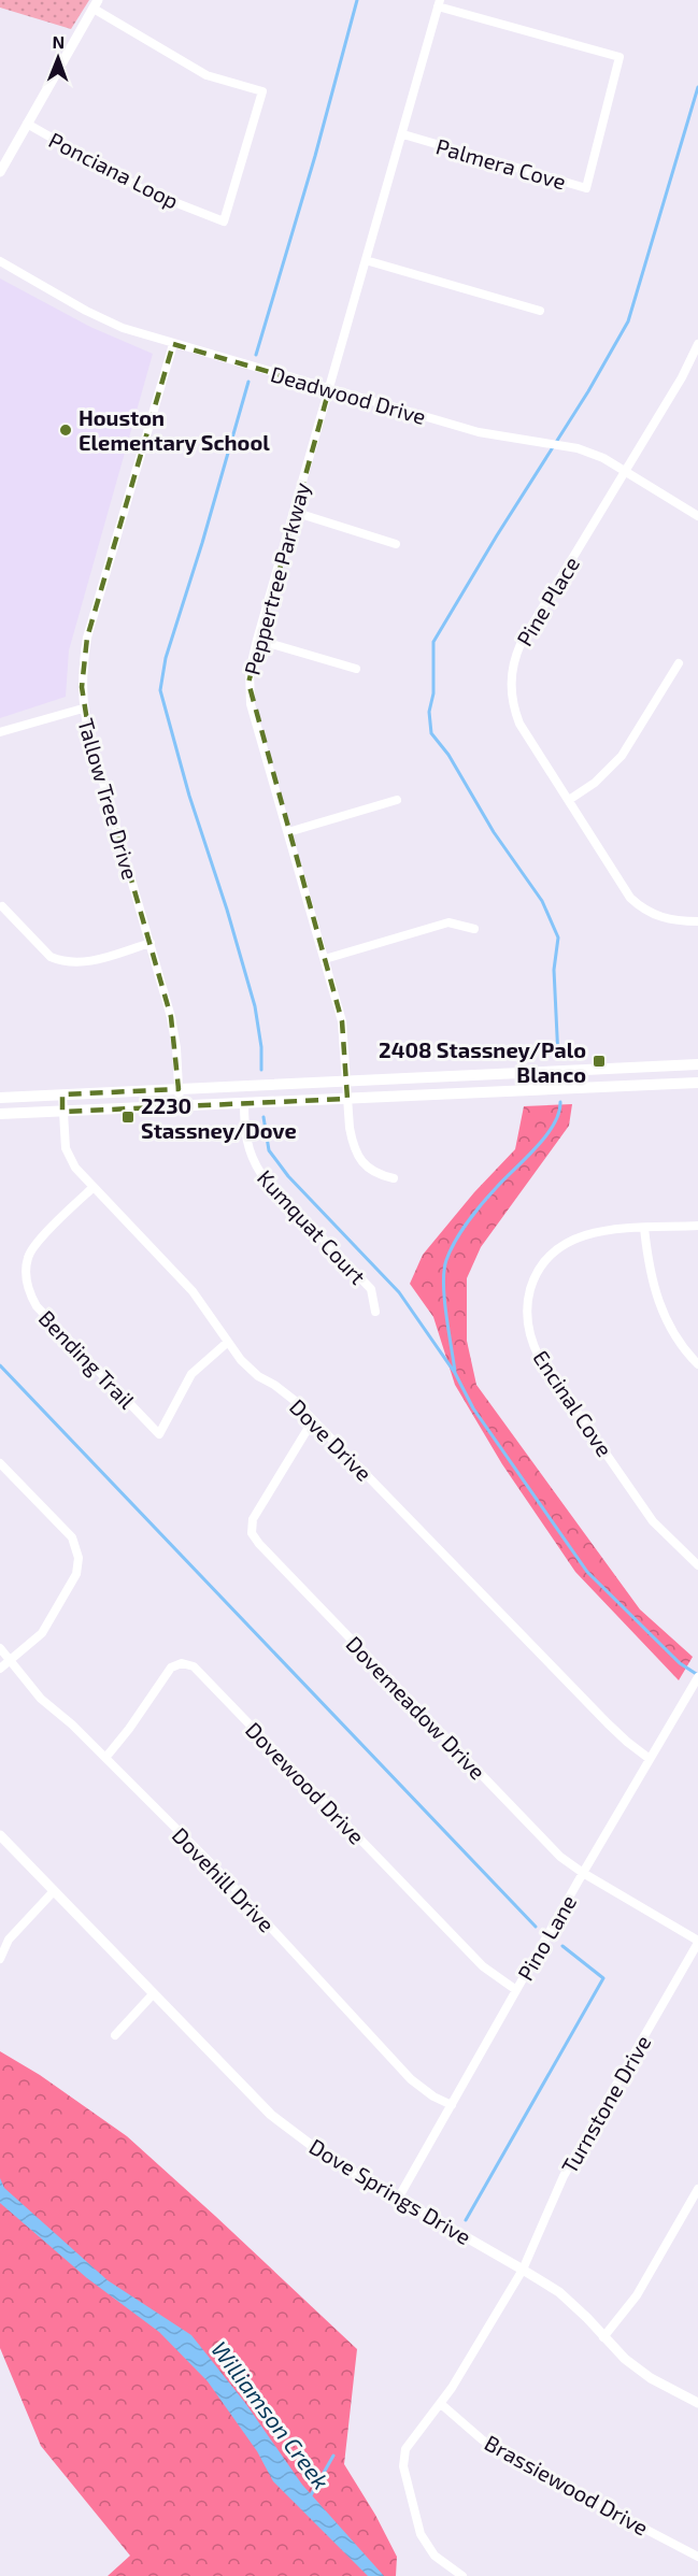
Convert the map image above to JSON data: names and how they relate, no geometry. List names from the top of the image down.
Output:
{
  "streets": {
    "street": [
      "Palmera Cove",
      "Ponciana Loop",
      "Deadwood Drive",
      "Peppertree Parkway",
      "Pine Place",
      "Tallow Tree Drive",
      "Kumquat Court",
      "Bending Trail",
      "Encinal Cove",
      "Dove Drive",
      "Dovemeadow Drive",
      "Dovewood Drive",
      "Dovehill Drive",
      "Pino Lane",
      "Turnstone Drive",
      "Dove Springs Drive",
      "Brassiewood Drive"
    ]
  },
  "crossings": [
    ["Palmera Cove", "Peppertree Parkway"],
    ["Deadwood Drive", "Peppertree Parkway"],
    ["Deadwood Drive", "Pine Place"],
    ["Deadwood Drive", "Tallow Tree Drive"],
    ["Bending Trail", "Dove Drive"],
    ["Dove Drive", "Dovemeadow Drive"],
    ["Dove Drive", "Pino Lane"],
    ["Dovemeadow Drive", "Pino Lane"],
    ["Dovemeadow Drive", "Turnstone Drive"],
    ["Dovewood Drive", "Dovehill Drive"],
    ["Dovewood Drive", "Pino Lane"],
    ["Dovehill Drive", "Pino Lane"],
    ["Pino Lane", "Dove Springs Drive"],
    ["Turnstone Drive", "Dove Springs Drive"],
    ["Turnstone Drive", "Brassiewood Drive"]
  ],
  "water": ["Williamson Creek"],
  "places": {
    "other": ["Houston Elementary School"],
    "transit": ["2408 Stassney/Palo Blanco", "2230 Stassney/Dove"]
  },
  "north": "top"
}
